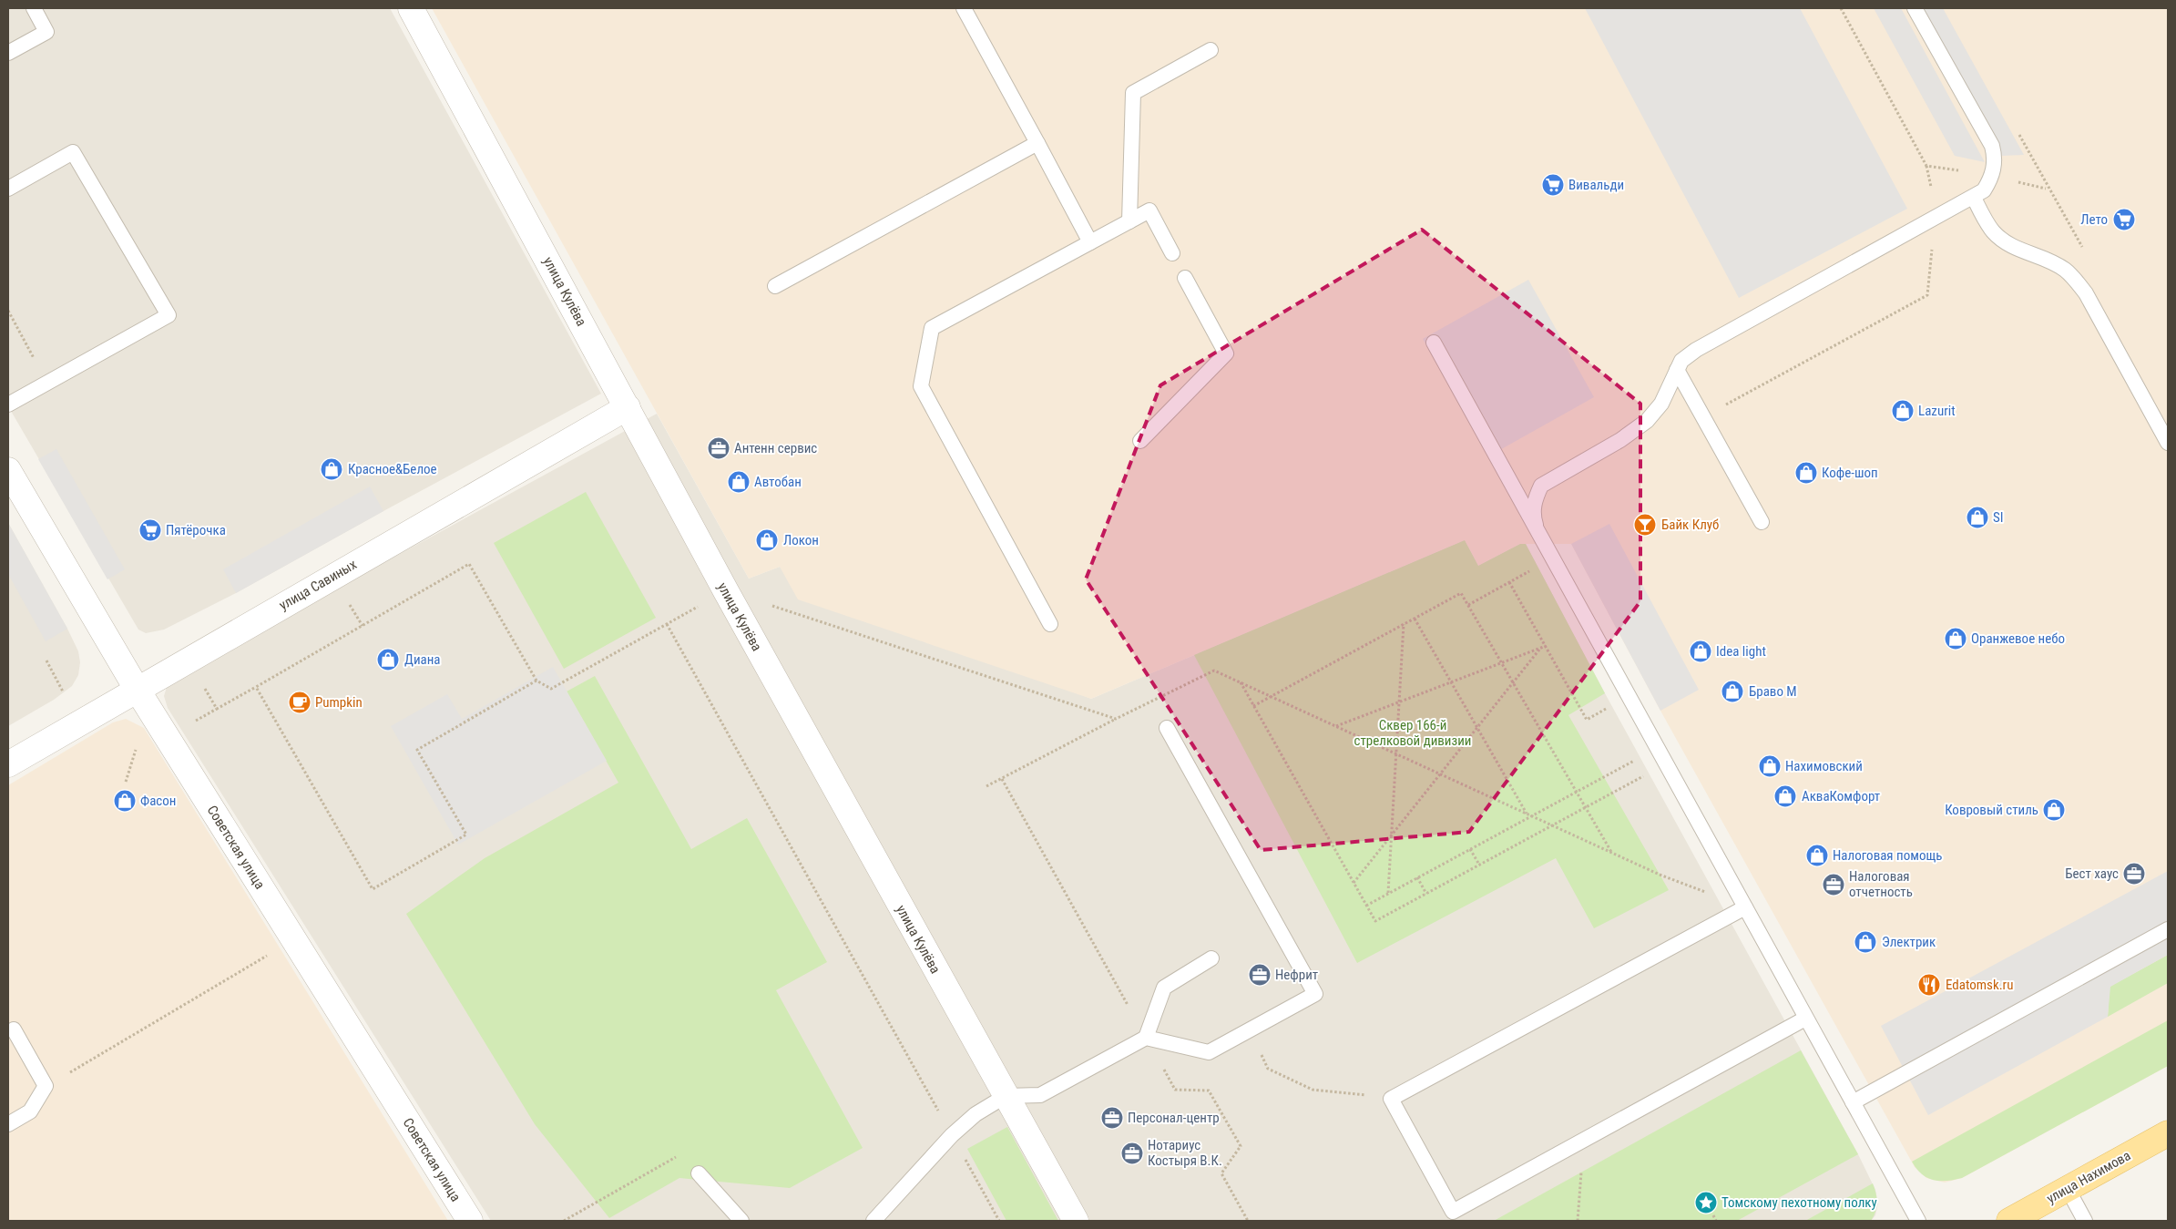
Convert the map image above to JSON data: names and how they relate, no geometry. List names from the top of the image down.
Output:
{
  "streets": {
    "main road": ["улица Нахимова"],
    "street": ["улица Кулёва", "улица Савиных", "Советская улица"]
  },
  "crossings": [
    ["улица Кулёва", "улица Савиных"],
    ["улица Савиных", "Советская улица"]
  ],
  "parks": ["Сквер 166-й стрелковой дивизии"],
  "places": {
    "supermarket": ["Вивальди", "Лето", "Пятёрочка"],
    "shop": [
      "Lazurit",
      "Красное&Белое",
      "Кофе-шоп",
      "Автобан",
      "SI",
      "Локон",
      "Оранжевое небо",
      "Idea light",
      "Диана",
      "Браво М",
      "Нахимовский",
      "АкваКомфорт",
      "Фасон",
      "Ковровый стиль",
      "Налоговая помощь",
      "Электрик"
    ],
    "office": [
      "Антенн сервис",
      "Бест хаус",
      "Налоговая отчетность",
      "Нефрит",
      "Персонал-центр",
      "Нотариус Костыря В.К."
    ],
    "bar": ["Байк Клуб"],
    "cafe": ["Pumpkin"],
    "restaurant": ["Edatomsk.ru"],
    "place": ["Томскому пехотному полку"]
  }
}
